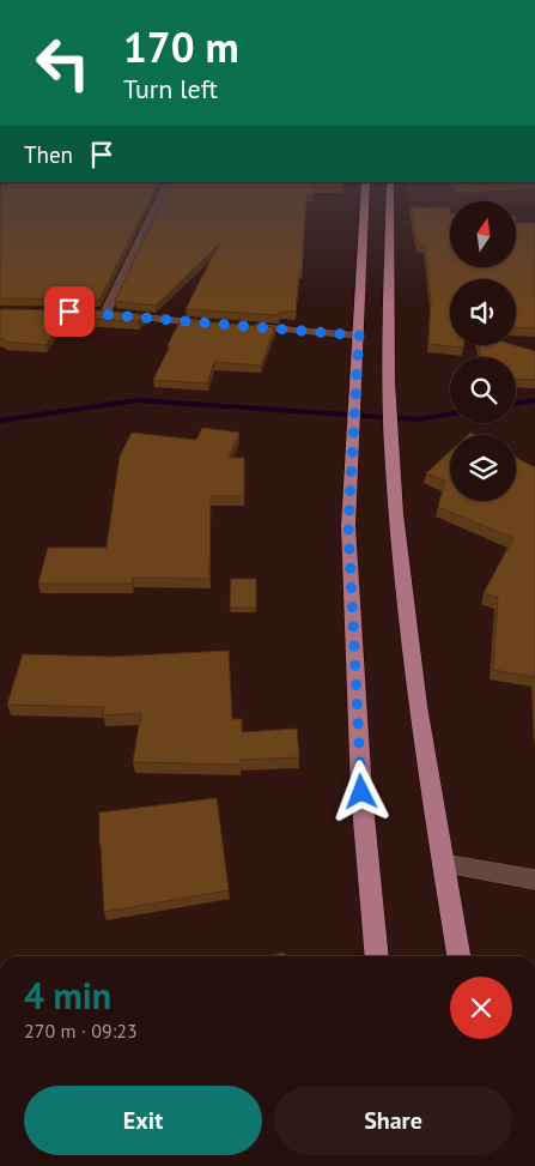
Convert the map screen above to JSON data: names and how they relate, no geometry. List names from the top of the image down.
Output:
{
  "north": "top",
  "page": {
    "turn": ["170 m", "Turn left"],
    "then": "Then",
    "heading": ["4 min", "270 m · 09:23"],
    "buttons": ["Exit", "Share"]
  }
}
